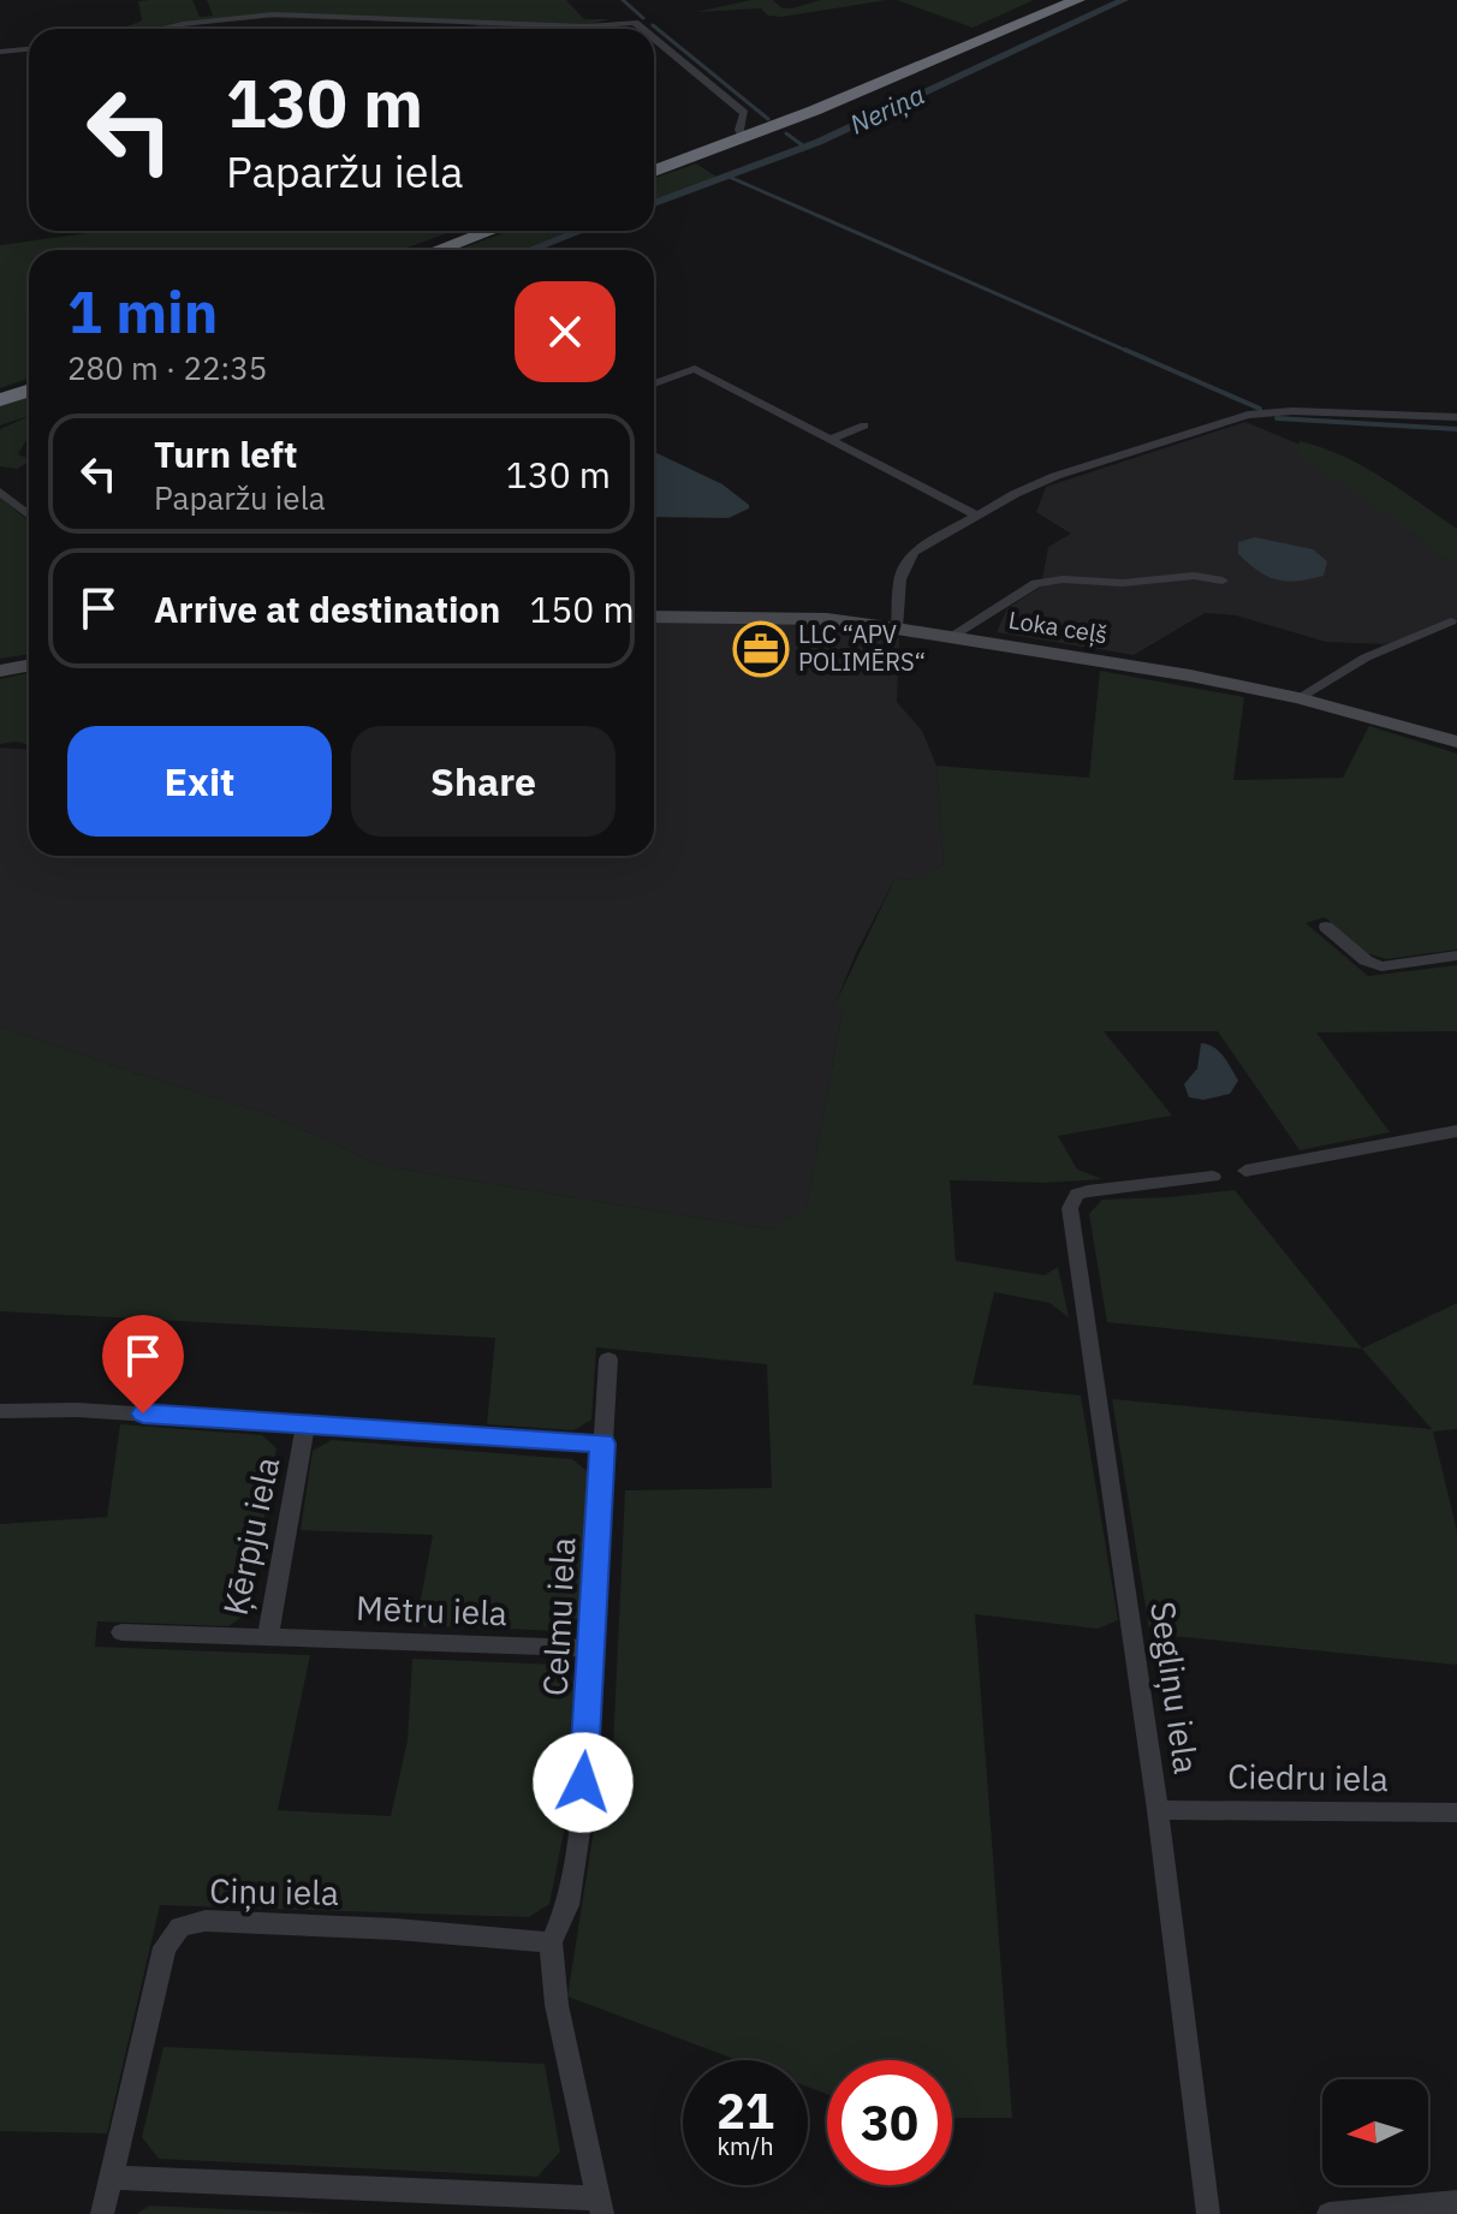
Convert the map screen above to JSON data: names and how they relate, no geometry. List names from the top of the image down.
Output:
{
  "streets": {
    "main road": ["Loka ceļš"],
    "street": [
      "Ķērpju iela",
      "Mētru iela",
      "Celmu iela",
      "Segliņu iela",
      "Ciedru iela",
      "Ciņu iela"
    ]
  },
  "crossings": [
    ["Ķērpju iela", "Mētru iela"],
    ["Mētru iela", "Celmu iela"],
    ["Celmu iela", "Ciņu iela"],
    ["Segliņu iela", "Ciedru iela"]
  ],
  "water": ["Neriņa"],
  "places": {
    "office": ["LLC “APV POLIMĒRS“"]
  },
  "north": "left",
  "page": {
    "turn": ["130 m", "Paparžu iela"],
    "heading": ["1 min", "280 m · 22:35"],
    "list": [
      {
        "name": "Turn left",
        "note": "Paparžu iela",
        "value": "130 m"
      },
      {
        "name": "Arrive at destination",
        "value": "150 m"
      }
    ],
    "buttons": ["Exit", "Share"],
    "speed": "21 km/h",
    "limit": "30"
  }
}
